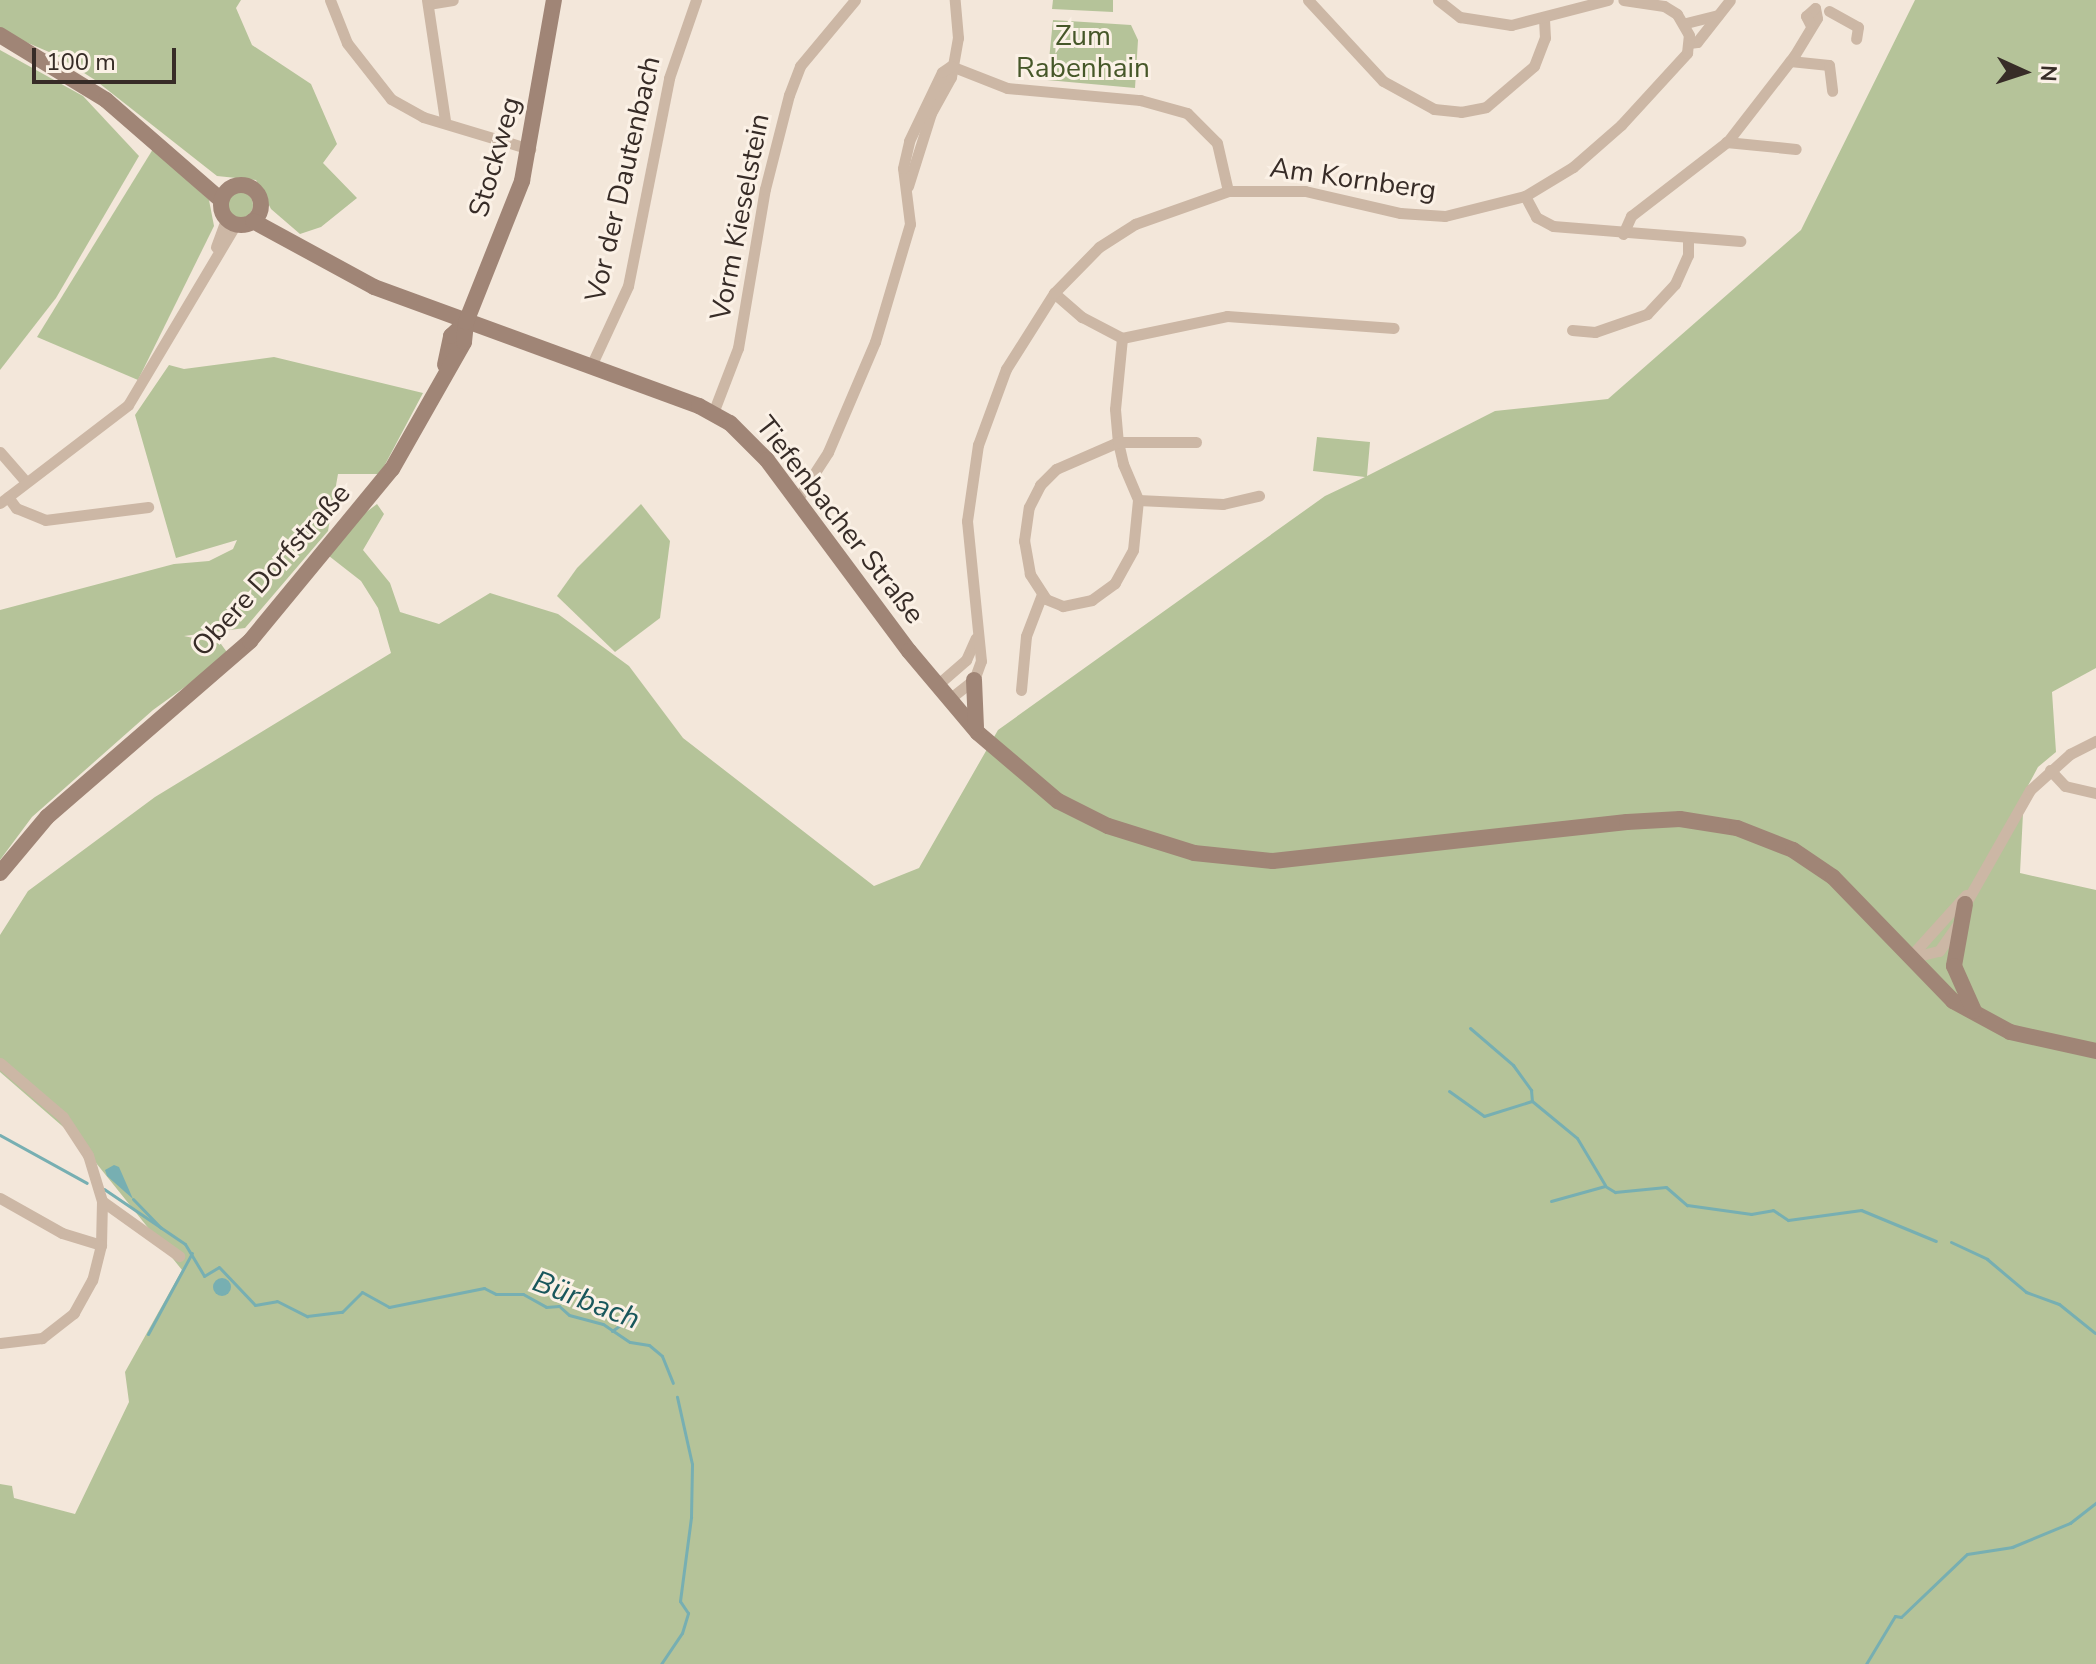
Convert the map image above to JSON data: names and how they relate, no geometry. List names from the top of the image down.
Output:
{
  "streets": {
    "street": [
      "Stockweg",
      "Vor der Dautenbach",
      "Am Kornberg",
      "Vorm Kieselstein",
      "Tiefenbacher Straße",
      "Obere Dorfstraße"
    ]
  },
  "crossings": [
    ["Stockweg", "Tiefenbacher Straße"],
    ["Stockweg", "Obere Dorfstraße"],
    ["Vor der Dautenbach", "Tiefenbacher Straße"],
    ["Vorm Kieselstein", "Tiefenbacher Straße"],
    ["Tiefenbacher Straße", "Obere Dorfstraße"]
  ],
  "water": ["Bürbach"],
  "parks": ["Zum Rabenhain"],
  "scale_bar": "100 m",
  "north": "right"
}
